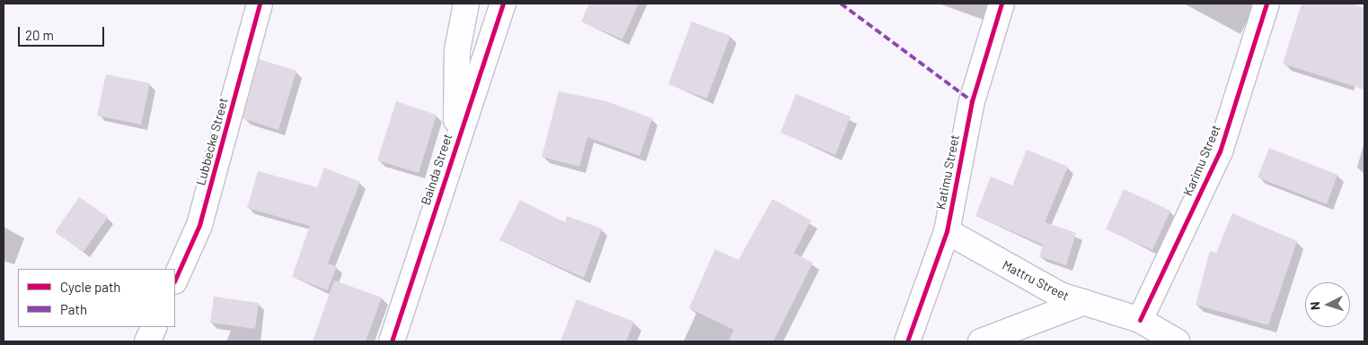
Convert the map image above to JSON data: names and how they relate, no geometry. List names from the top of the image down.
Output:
{
  "streets": {
    "street": [
      "Lubbecke Street",
      "Karimu Street",
      "Bainda Street",
      "Katimu Street",
      "Mattru Street"
    ]
  },
  "crossings": [
    ["Karimu Street", "Mattru Street"],
    ["Katimu Street", "Mattru Street"]
  ],
  "legend": ["Cycle path", "Path"],
  "scale_bar": "20 m",
  "north": "left"
}
